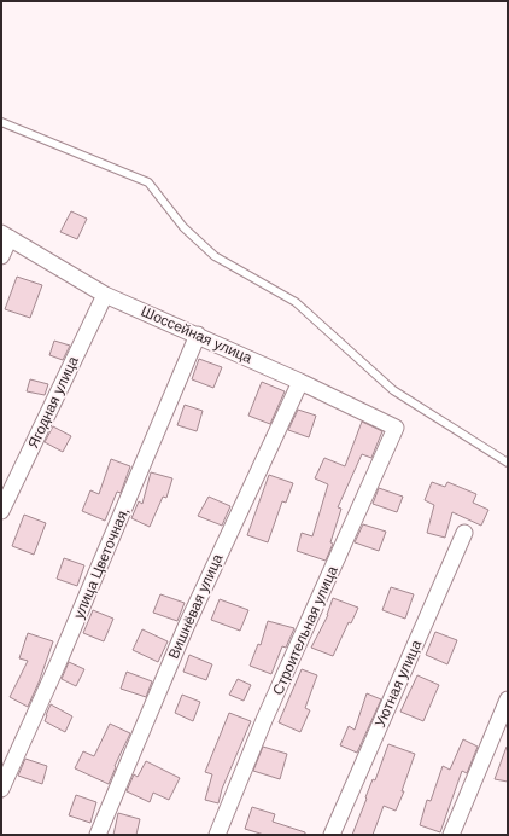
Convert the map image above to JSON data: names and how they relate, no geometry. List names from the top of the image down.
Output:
{
  "streets": {
    "street": [
      "Шоссейная улица",
      "Ягодная улица",
      "улица Цветочная,",
      "Вишнёвая улица",
      "Строительная улица",
      "Уютная улица"
    ]
  },
  "crossings": [
    ["Шоссейная улица", "Ягодная улица"],
    ["Шоссейная улица", "улица Цветочная,"],
    ["Шоссейная улица", "Вишнёвая улица"],
    ["Шоссейная улица", "Строительная улица"]
  ]
}
